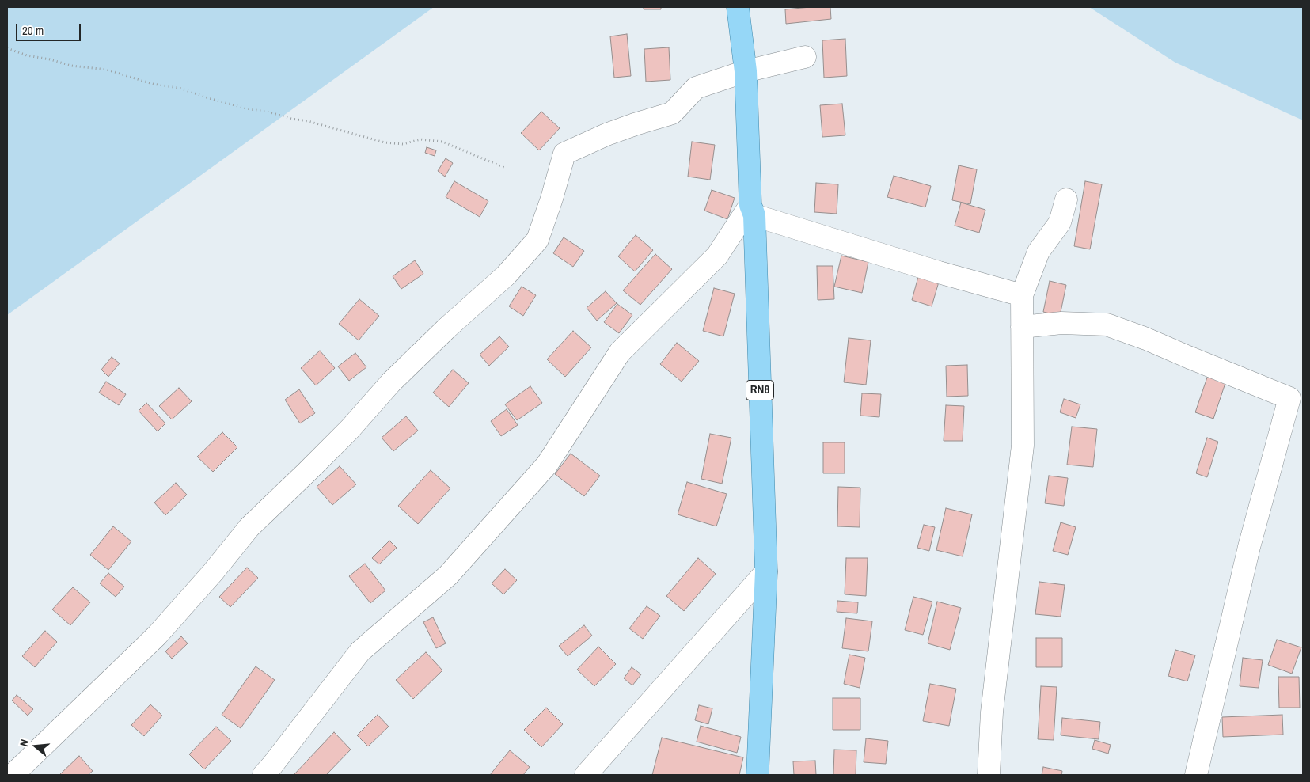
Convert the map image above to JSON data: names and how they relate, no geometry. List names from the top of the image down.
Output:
{
  "streets": {
    "main road": ["RN8"]
  },
  "scale_bar": "20 m",
  "north": "left"
}
